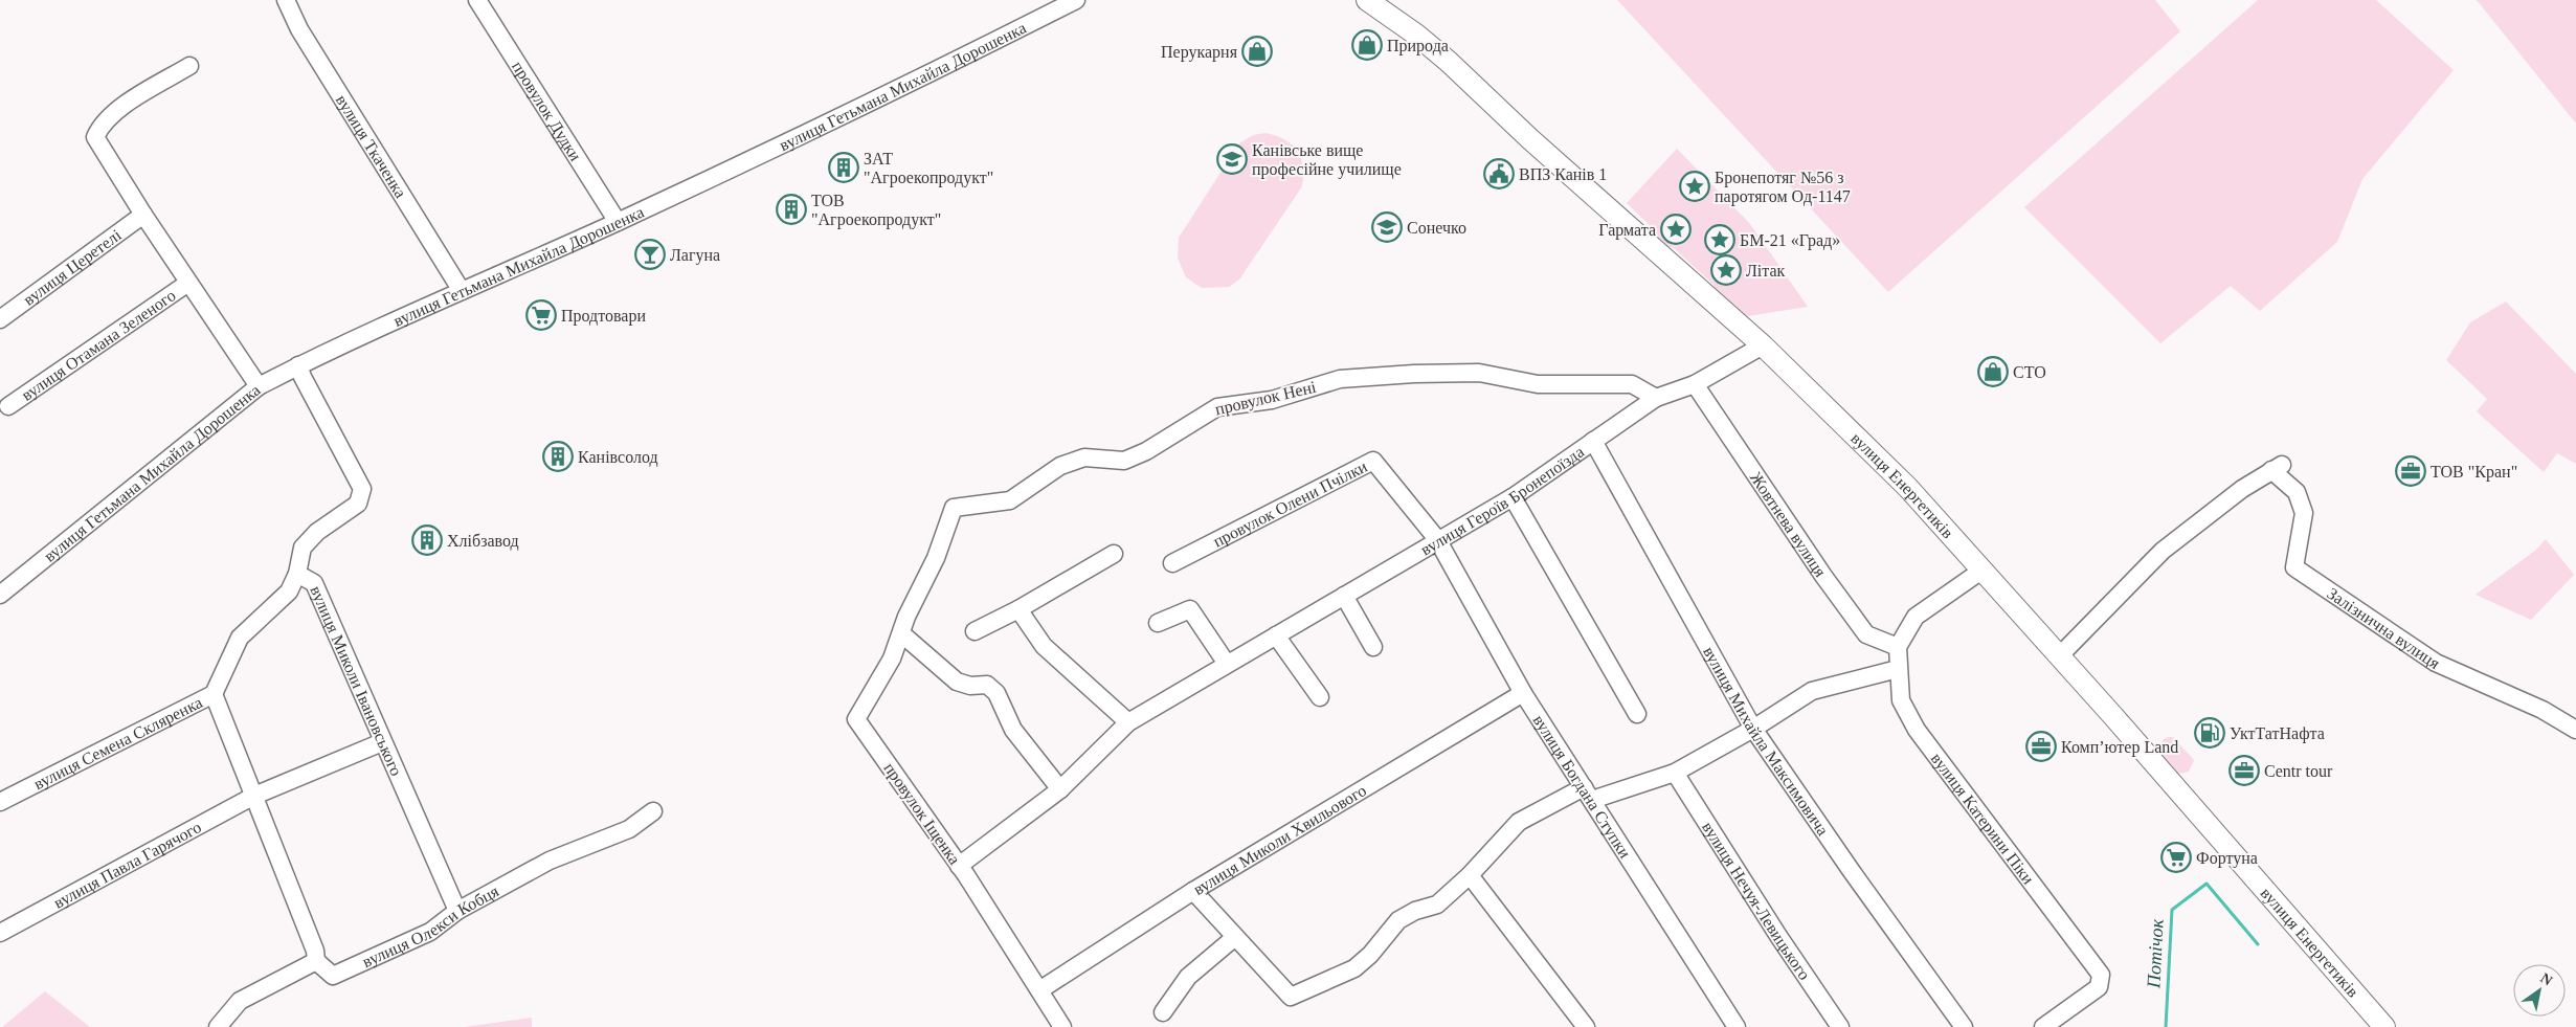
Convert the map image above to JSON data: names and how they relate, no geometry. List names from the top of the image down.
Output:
{
  "streets": {
    "main road": ["вулиця Енергетиків"],
    "street": [
      "вулиця Гетьмана Михайла Дорошенка",
      "провулок Дудки",
      "вулиця Ткаченка",
      "вулиця Церетелі",
      "вулиця Отамана Зеленого",
      "провулок Нені",
      "вулиця Героїв Бронепоїзда",
      "провулок Олени Пчілки",
      "Жовтнева вулиця",
      "Залізнична вулиця",
      "вулиця Миколи Івановського",
      "вулиця Михайла Максимовича",
      "вулиця Семена Скляренка",
      "вулиця Богдана Ступки",
      "провулок Іщенка",
      "вулиця Катерини Піки",
      "вулиця Миколи Хвильового",
      "вулиця Павла Гарячого",
      "вулиця Нечуя-Левицького",
      "вулиця Олекси Кобця"
    ]
  },
  "crossings": [
    ["вулиця Гетьмана Михайла Дорошенка", "провулок Дудки"],
    ["вулиця Гетьмана Михайла Дорошенка", "вулиця Ткаченка"],
    ["вулиця Гетьмана Михайла Дорошенка", "вулиця Отамана Зеленого"],
    ["вулиця Гетьмана Михайла Дорошенка", "вулиця Миколи Івановського"],
    ["вулиця Церетелі", "вулиця Отамана Зеленого"],
    ["провулок Нені", "вулиця Героїв Бронепоїзда"],
    ["провулок Нені", "провулок Іщенка"],
    ["вулиця Енергетиків", "вулиця Героїв Бронепоїзда"],
    ["вулиця Енергетиків", "Залізнична вулиця"],
    ["вулиця Героїв Бронепоїзда", "провулок Олени Пчілки"],
    ["вулиця Героїв Бронепоїзда", "Жовтнева вулиця"],
    ["вулиця Героїв Бронепоїзда", "вулиця Михайла Максимовича"],
    ["вулиця Героїв Бронепоїзда", "вулиця Богдана Ступки"],
    ["вулиця Героїв Бронепоїзда", "провулок Іщенка"],
    ["провулок Олени Пчілки", "вулиця Богдана Ступки"],
    ["Жовтнева вулиця", "вулиця Катерини Піки"],
    ["вулиця Миколи Івановського", "вулиця Семена Скляренка"],
    ["вулиця Миколи Івановського", "вулиця Павла Гарячого"],
    ["вулиця Миколи Івановського", "вулиця Олекси Кобця"],
    ["вулиця Богдана Ступки", "вулиця Миколи Хвильового"],
    ["провулок Іщенка", "вулиця Миколи Хвильового"]
  ],
  "water": ["Потічок"],
  "places": {
    "shop": ["Природа", "Перукарня", "СТО"],
    "school or university": ["Канівське вище професійне училище", "Сонечко"],
    "building": [
      "ЗАТ \"Агроекопродукт\"",
      "ТОВ \"Агроекопродукт\"",
      "Канівсолод",
      "Хлібзавод"
    ],
    "public building": ["ВПЗ Канів 1"],
    "place": [
      "Бронепотяг №56 з паротягом Од-1147",
      "Гармата",
      "БМ-21 «Град»",
      "Літак"
    ],
    "bar": ["Лагуна"],
    "supermarket": ["Продтовари", "Фортуна"],
    "office": ["ТОВ \"Кран\"", "Комп’ютер Land", "Centr tour"],
    "fuel station": ["УктТатНафта"]
  },
  "north": "top right"
}
